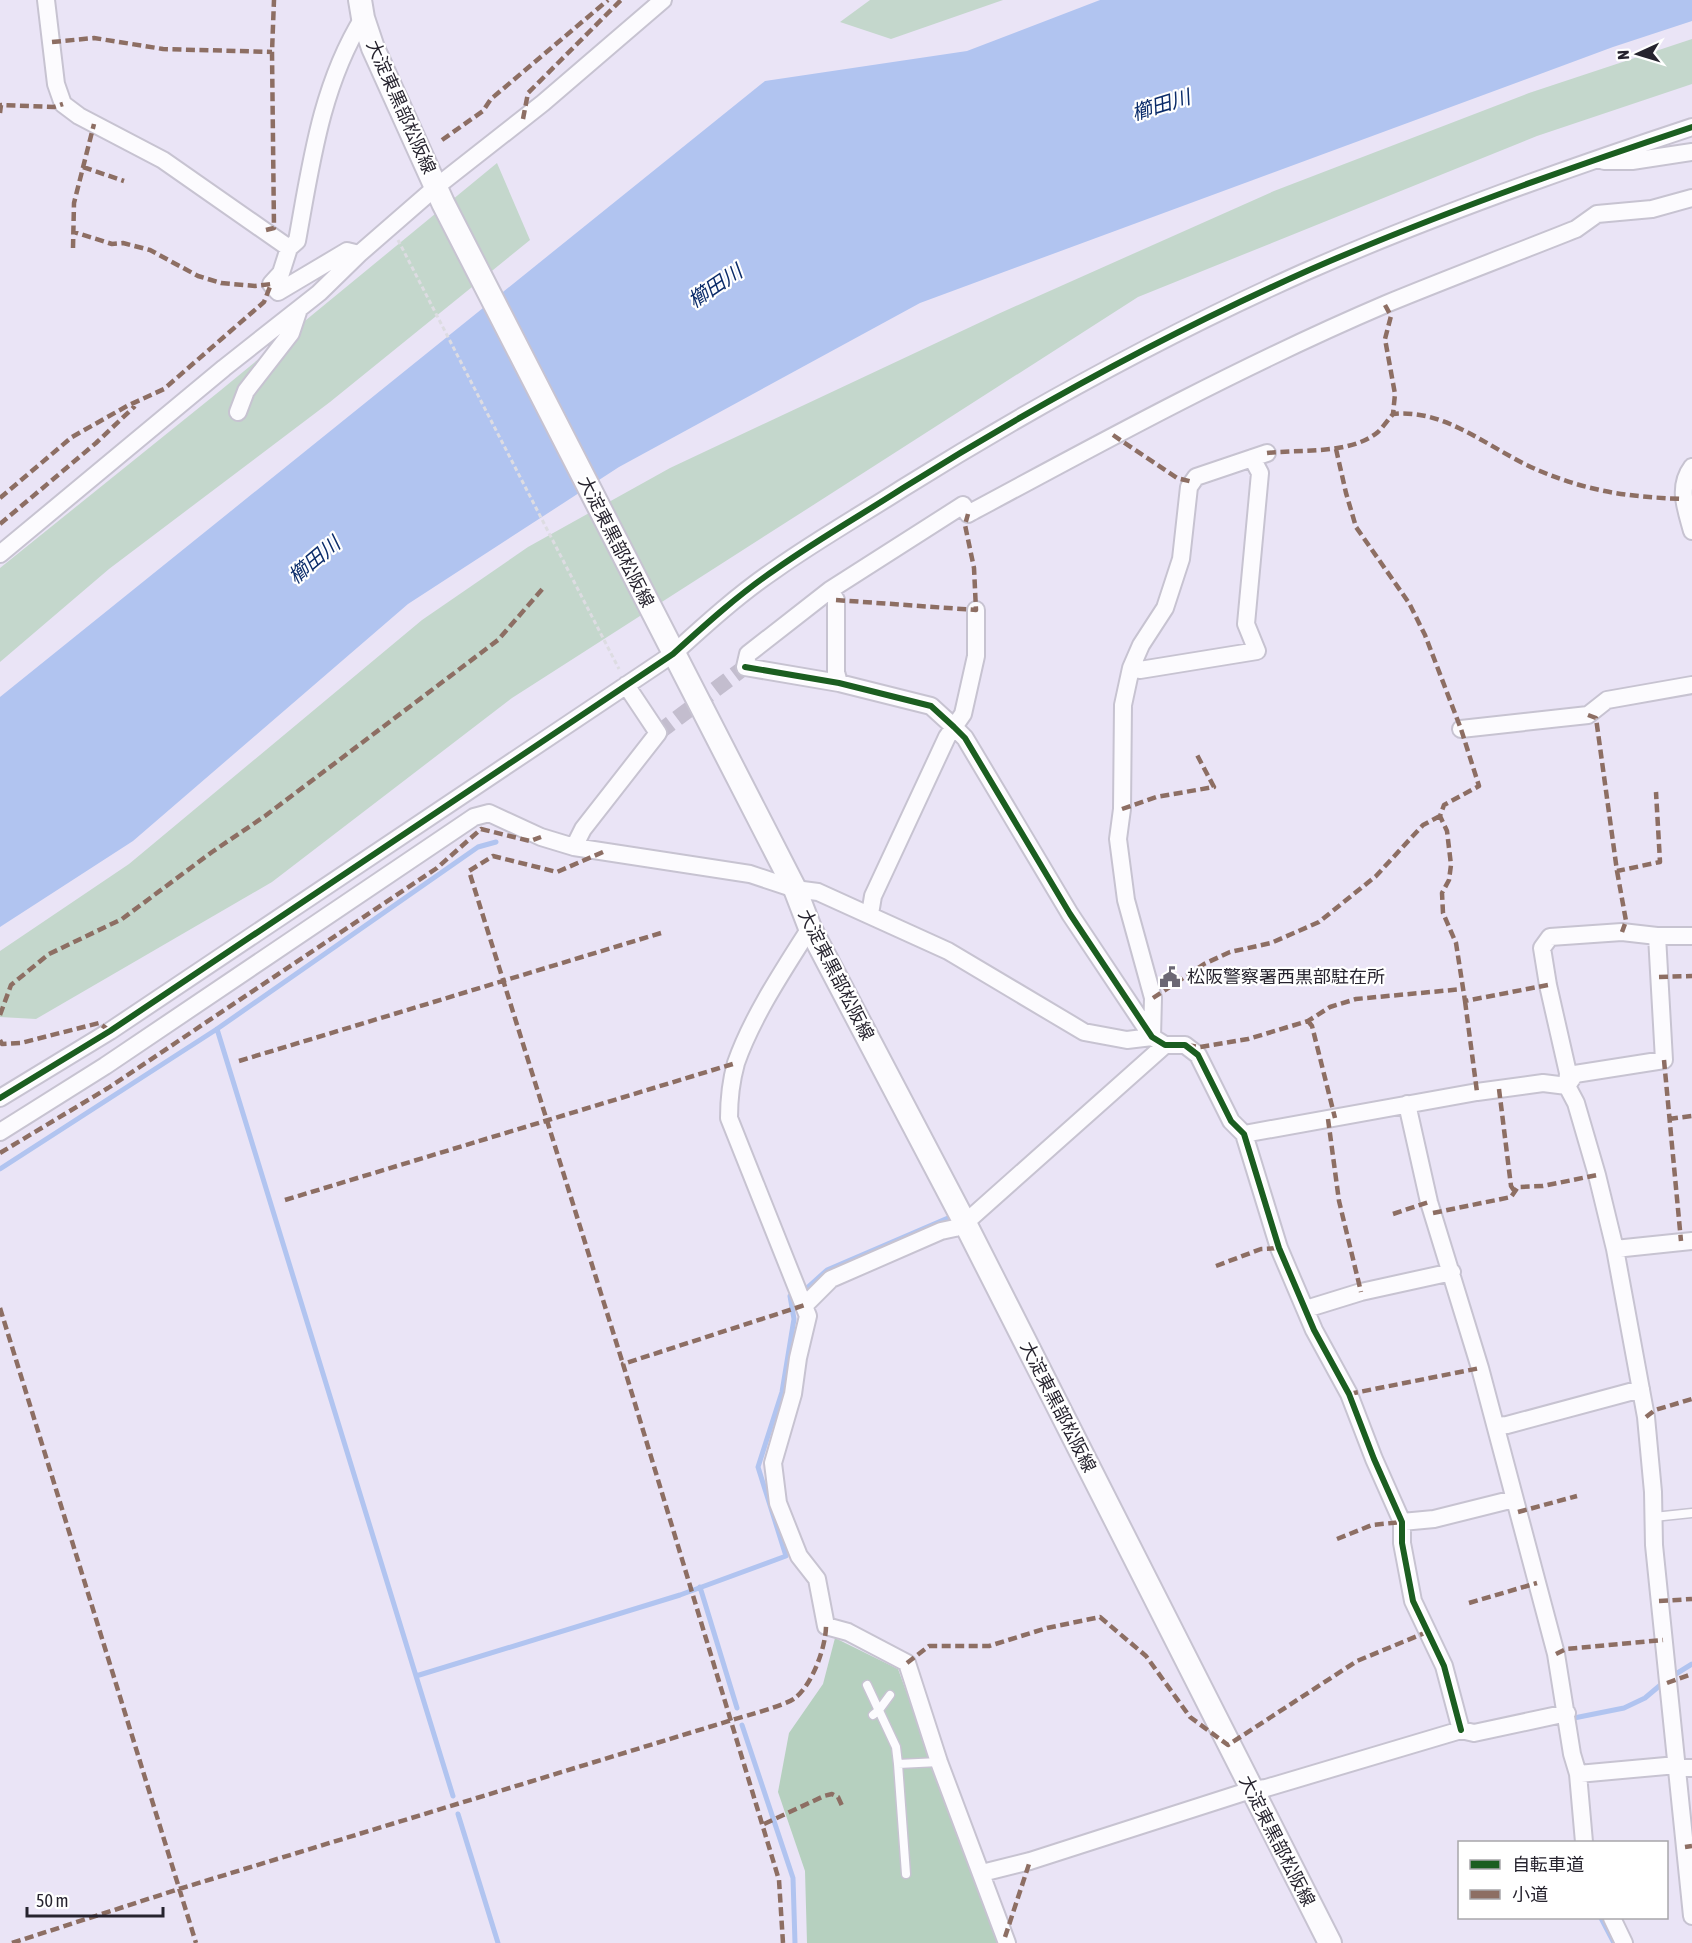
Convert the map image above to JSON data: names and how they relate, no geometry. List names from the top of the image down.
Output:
{
  "streets": {
    "main road": ["大淀東黒部松阪線"]
  },
  "water": ["櫛田川"],
  "places": {
    "public building": ["松阪警察署西黒部駐在所"]
  },
  "legend": ["自転車道", "小道"],
  "scale_bar": "50 m",
  "north": "left"
}
